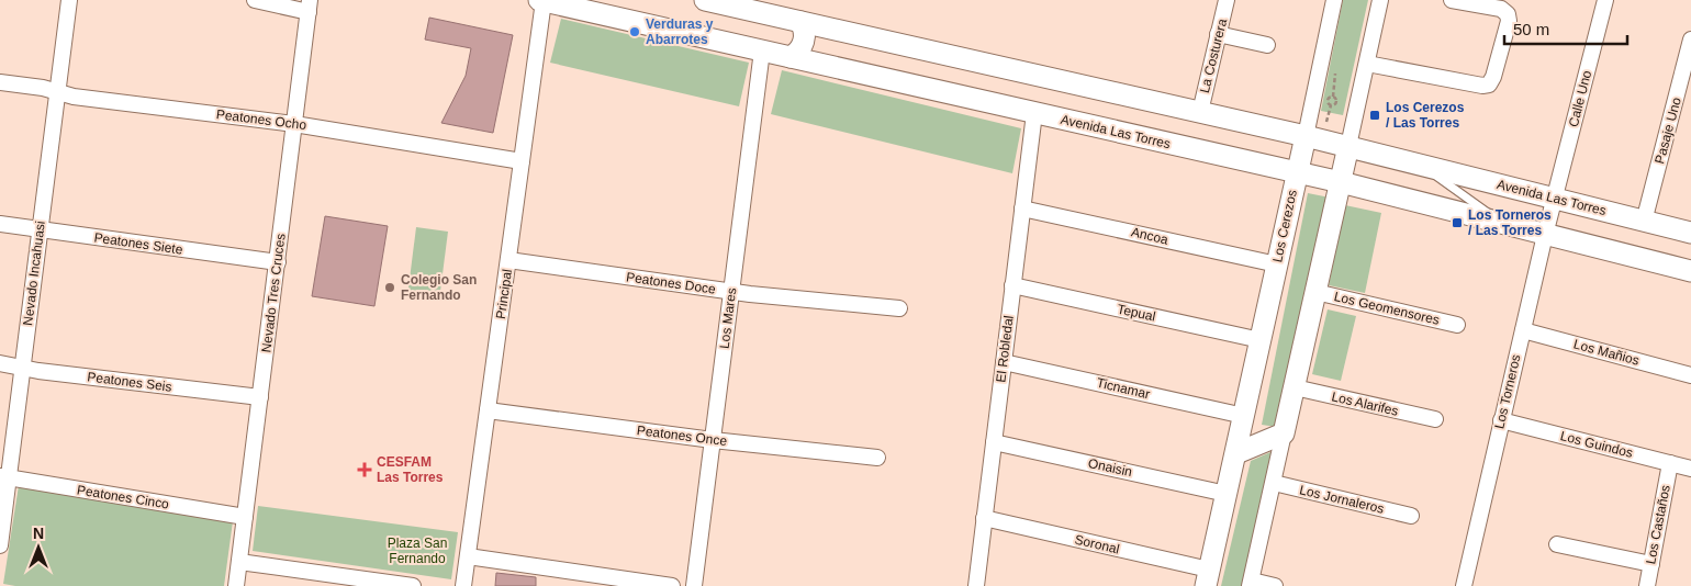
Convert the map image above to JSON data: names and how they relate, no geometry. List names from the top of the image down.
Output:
{
  "streets": {
    "main road": ["Avenida Las Torres", "Los Cerezos"],
    "street": [
      "La Costurera",
      "Calle Uno",
      "Peatones Ocho",
      "Pasaje Uno",
      "Ancoa",
      "Peatones Siete",
      "Nevado Incahuasi",
      "Peatones Doce",
      "Nevado Tres Cruces",
      "Principal",
      "Los Geomensores",
      "Tepual",
      "Los Mares",
      "El Robledal",
      "Los Mañios",
      "Peatones Seis",
      "Ticnamar",
      "Los Torneros",
      "Los Alarifes",
      "Peatones Once",
      "Los Guindos",
      "Onaisin",
      "Peatones Cinco",
      "Los Jornaleros",
      "Los Castaños",
      "Soronal"
    ]
  },
  "crossings": [
    ["La Costurera", "Avenida Las Torres"],
    ["Calle Uno", "Avenida Las Torres"],
    ["Calle Uno", "Los Torneros"],
    ["Peatones Ocho", "Nevado Incahuasi"],
    ["Peatones Ocho", "Nevado Tres Cruces"],
    ["Peatones Ocho", "Principal"],
    ["Pasaje Uno", "Avenida Las Torres"],
    ["Avenida Las Torres", "Los Cerezos"],
    ["Avenida Las Torres", "Principal"],
    ["Avenida Las Torres", "Los Mares"],
    ["Avenida Las Torres", "El Robledal"],
    ["Avenida Las Torres", "Los Torneros"],
    ["Los Cerezos", "Ancoa"],
    ["Los Cerezos", "Tepual"],
    ["Los Cerezos", "Ticnamar"],
    ["Los Cerezos", "Onaisin"],
    ["Los Cerezos", "Soronal"],
    ["Ancoa", "El Robledal"],
    ["Peatones Siete", "Nevado Incahuasi"],
    ["Peatones Siete", "Nevado Tres Cruces"],
    ["Nevado Incahuasi", "Peatones Seis"],
    ["Nevado Incahuasi", "Peatones Cinco"],
    ["Peatones Doce", "Principal"],
    ["Peatones Doce", "Los Mares"],
    ["Nevado Tres Cruces", "Peatones Seis"],
    ["Nevado Tres Cruces", "Peatones Cinco"],
    ["Principal", "Peatones Once"],
    ["Tepual", "El Robledal"],
    ["Los Mares", "Peatones Once"],
    ["El Robledal", "Ticnamar"],
    ["El Robledal", "Onaisin"],
    ["El Robledal", "Soronal"],
    ["Los Mañios", "Los Torneros"],
    ["Los Torneros", "Los Guindos"],
    ["Los Guindos", "Los Castaños"]
  ],
  "parks": ["Plaza San Fernando"],
  "places": {
    "other": ["Verduras y Abarrotes", "Colegio San Fernando"],
    "transit": ["Los Cerezos / Las Torres", "Los Torneros / Las Torres"],
    "health": ["CESFAM Las Torres"]
  },
  "scale_bar": "50 m",
  "north": "top"
}
